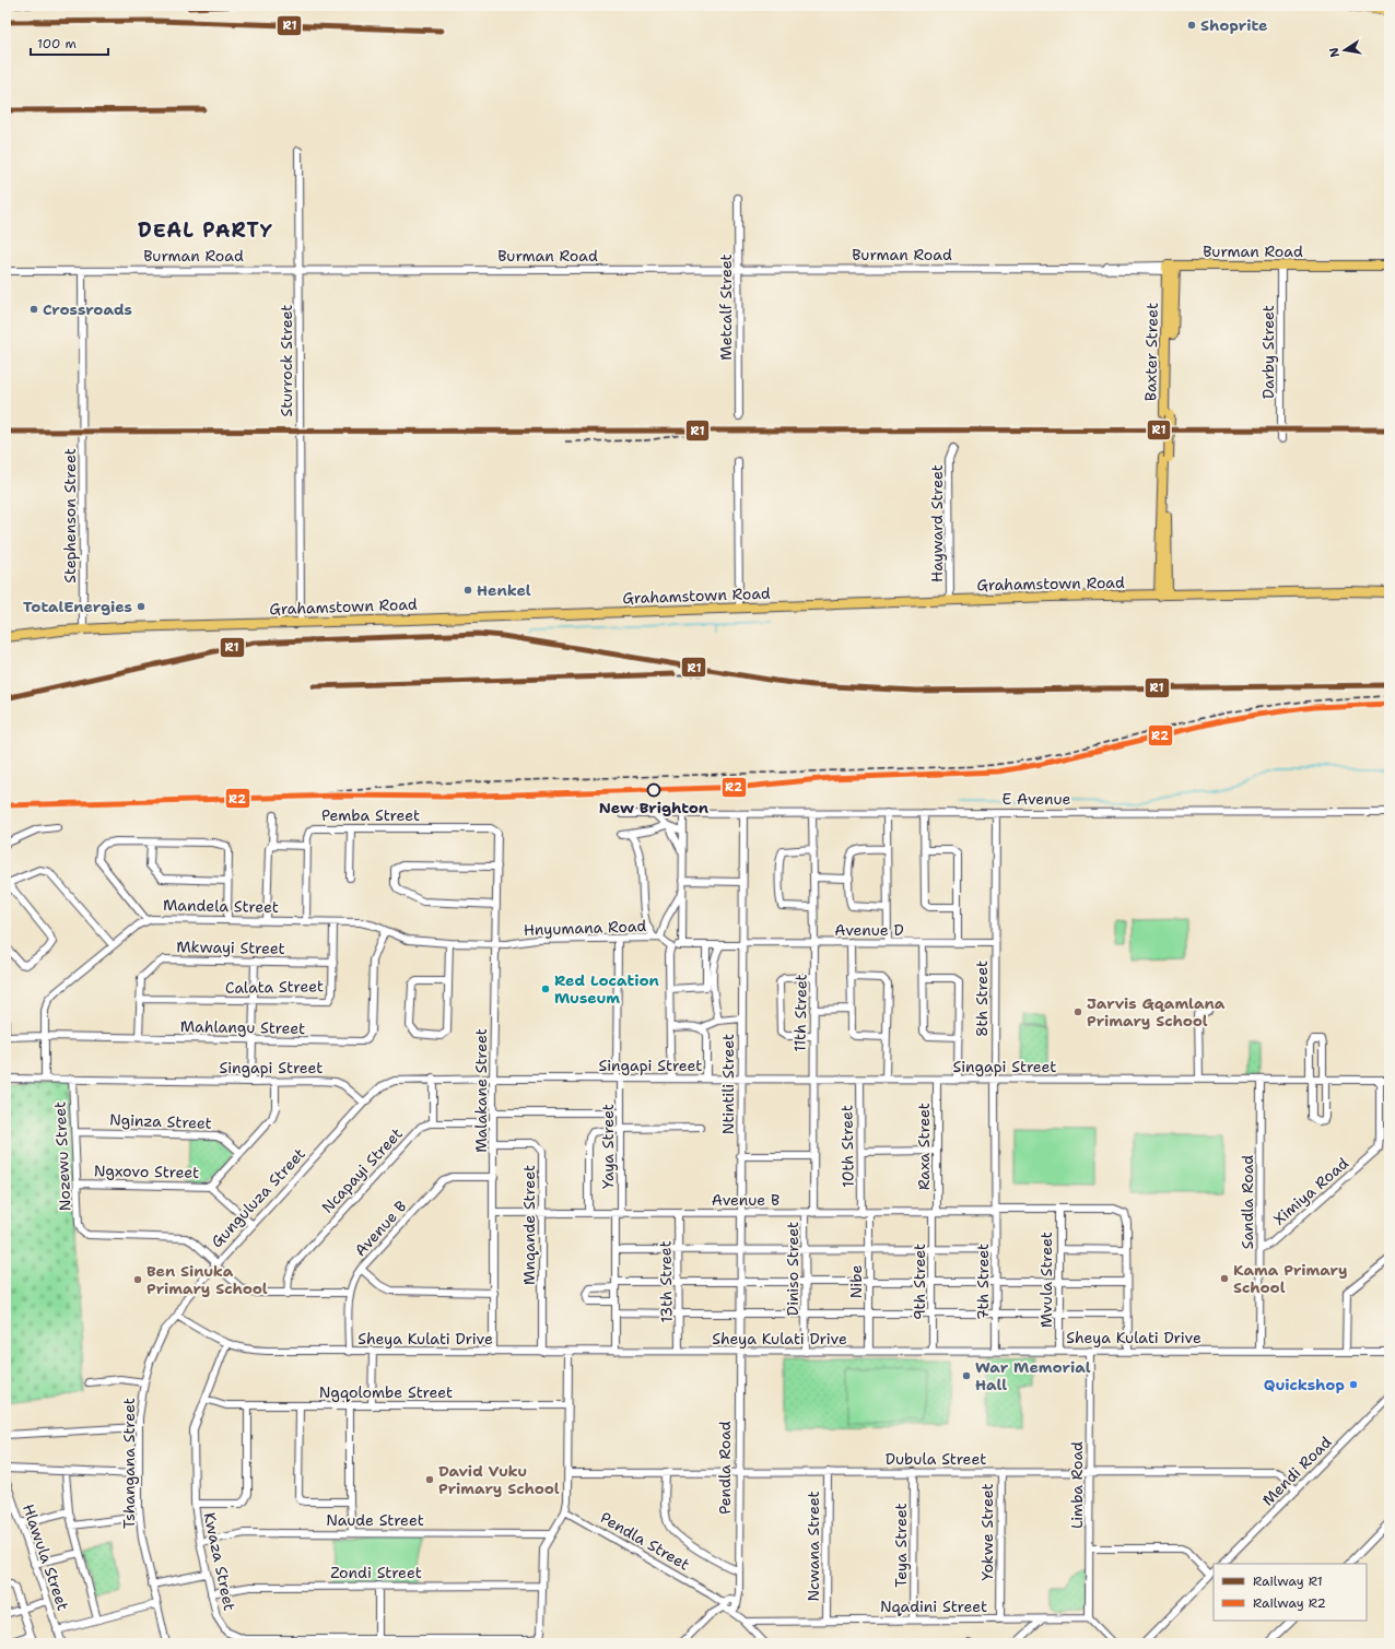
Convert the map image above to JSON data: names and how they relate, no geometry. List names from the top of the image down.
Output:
{
  "streets": {
    "main road": ["Burman Road", "Baxter Street", "Grahamstown Road"],
    "street": [
      "Metcalf Street",
      "Darby Street",
      "Sturrock Street",
      "Stephenson Street",
      "Hayward Street",
      "E Avenue",
      "Pemba Street",
      "Mandela Street",
      "Hnyumana Road",
      "Avenue D",
      "Mkwayi Street",
      "Calata Street",
      "8th Street",
      "11th Street",
      "Mahlangu Street",
      "Singapi Street",
      "Ntintili Street",
      "Malakane Street",
      "Nginza Street",
      "Yaya Street",
      "10th Street",
      "Raxa Street",
      "Nozewu Street",
      "Ncapayi Street",
      "Ngxovo Street",
      "Ximiya Road",
      "Gunguluza Street",
      "Avenue B",
      "Sandla Road",
      "Mnqande Street",
      "Diniso Street",
      "Mvula Street",
      "13th Street",
      "Nibe",
      "9th Street",
      "7th Street",
      "Sheya Kulati Drive",
      "Ngqolombe Street",
      "Dubula Street",
      "Tshangana Street",
      "Pendla Road",
      "Mendi Road",
      "Limba Road",
      "Naude Street",
      "Yokwe Street",
      "Pendla Street",
      "Teya Street",
      "Ncwana Street",
      "Hlawula Street",
      "Kwaza Street",
      "Zondi Street",
      "Nqadini Street"
    ]
  },
  "crossings": [
    ["Burman Road", "Metcalf Street"],
    ["Burman Road", "Baxter Street"],
    ["Burman Road", "Darby Street"],
    ["Burman Road", "Sturrock Street"],
    ["Burman Road", "Stephenson Street"],
    ["Baxter Street", "Grahamstown Road"],
    ["Sturrock Street", "Grahamstown Road"],
    ["Stephenson Street", "Grahamstown Road"],
    ["Hayward Street", "Grahamstown Road"],
    ["E Avenue", "8th Street"],
    ["E Avenue", "11th Street"],
    ["E Avenue", "Ntintili Street"],
    ["Pemba Street", "Mandela Street"],
    ["Pemba Street", "Malakane Street"],
    ["Mandela Street", "Hnyumana Road"],
    ["Mandela Street", "Calata Street"],
    ["Mandela Street", "Mahlangu Street"],
    ["Mandela Street", "Singapi Street"],
    ["Mandela Street", "Malakane Street"],
    ["Hnyumana Road", "Avenue D"],
    ["Hnyumana Road", "Malakane Street"],
    ["Hnyumana Road", "Yaya Street"],
    ["Avenue D", "8th Street"],
    ["Avenue D", "11th Street"],
    ["Avenue D", "Ntintili Street"],
    ["Mkwayi Street", "Calata Street"],
    ["Mkwayi Street", "Mahlangu Street"],
    ["8th Street", "Singapi Street"],
    ["8th Street", "Avenue B"],
    ["8th Street", "7th Street"],
    ["11th Street", "Singapi Street"],
    ["11th Street", "Avenue B"],
    ["Singapi Street", "Ntintili Street"],
    ["Singapi Street", "Malakane Street"],
    ["Singapi Street", "Yaya Street"],
    ["Singapi Street", "10th Street"],
    ["Singapi Street", "Raxa Street"],
    ["Singapi Street", "Nozewu Street"],
    ["Singapi Street", "Ximiya Road"],
    ["Singapi Street", "Gunguluza Street"],
    ["Singapi Street", "Sandla Road"],
    ["Ntintili Street", "Avenue B"],
    ["Ntintili Street", "Sheya Kulati Drive"],
    ["Ntintili Street", "Pendla Road"],
    ["Malakane Street", "Ncapayi Street"],
    ["Malakane Street", "Avenue B"],
    ["Malakane Street", "Mnqande Street"],
    ["Malakane Street", "Sheya Kulati Drive"],
    ["Nginza Street", "Nozewu Street"],
    ["Yaya Street", "Avenue B"],
    ["Yaya Street", "Sheya Kulati Drive"],
    ["10th Street", "Avenue B"],
    ["10th Street", "Nibe"],
    ["Raxa Street", "Avenue B"],
    ["Raxa Street", "9th Street"],
    ["Nozewu Street", "Ngxovo Street"],
    ["Nozewu Street", "Gunguluza Street"],
    ["Ngxovo Street", "Gunguluza Street"],
    ["Ximiya Road", "Sandla Road"],
    ["Gunguluza Street", "Sheya Kulati Drive"],
    ["Gunguluza Street", "Tshangana Street"],
    ["Avenue B", "Mnqande Street"],
    ["Avenue B", "Diniso Street"],
    ["Avenue B", "Mvula Street"],
    ["Avenue B", "13th Street"],
    ["Avenue B", "Nibe"],
    ["Avenue B", "9th Street"],
    ["Avenue B", "7th Street"],
    ["Avenue B", "Sheya Kulati Drive"],
    ["Sandla Road", "Sheya Kulati Drive"],
    ["Mnqande Street", "Sheya Kulati Drive"],
    ["Diniso Street", "Sheya Kulati Drive"],
    ["Mvula Street", "Sheya Kulati Drive"],
    ["13th Street", "Sheya Kulati Drive"],
    ["Nibe", "Sheya Kulati Drive"],
    ["9th Street", "Sheya Kulati Drive"],
    ["7th Street", "Sheya Kulati Drive"],
    ["Sheya Kulati Drive", "Tshangana Street"],
    ["Sheya Kulati Drive", "Pendla Road"],
    ["Sheya Kulati Drive", "Limba Road"],
    ["Sheya Kulati Drive", "Kwaza Street"],
    ["Ngqolombe Street", "Kwaza Street"],
    ["Dubula Street", "Pendla Road"],
    ["Dubula Street", "Mendi Road"],
    ["Dubula Street", "Limba Road"],
    ["Dubula Street", "Yokwe Street"],
    ["Dubula Street", "Pendla Street"],
    ["Dubula Street", "Teya Street"],
    ["Dubula Street", "Ncwana Street"],
    ["Pendla Road", "Pendla Street"],
    ["Limba Road", "Nqadini Street"],
    ["Naude Street", "Kwaza Street"],
    ["Yokwe Street", "Nqadini Street"],
    ["Teya Street", "Nqadini Street"],
    ["Ncwana Street", "Nqadini Street"],
    ["Kwaza Street", "Zondi Street"]
  ],
  "districts": ["DEAL PARTY"],
  "places": [
    "Shoprite",
    "Crossroads",
    "Henkel",
    "TotalEnergies",
    "New Brighton",
    "Red Location Museum",
    "Jarvis Gqamlana Primary School",
    "Kama Primary School",
    "Ben Sinuka Primary School",
    "War Memorial Hall",
    "Quickshop",
    "David Vuku Primary School"
  ],
  "lines": ["rail line R1", "rail line R2"],
  "legend": ["Railway R1", "Railway R2"],
  "scale_bar": "100 m",
  "north": "left"
}
